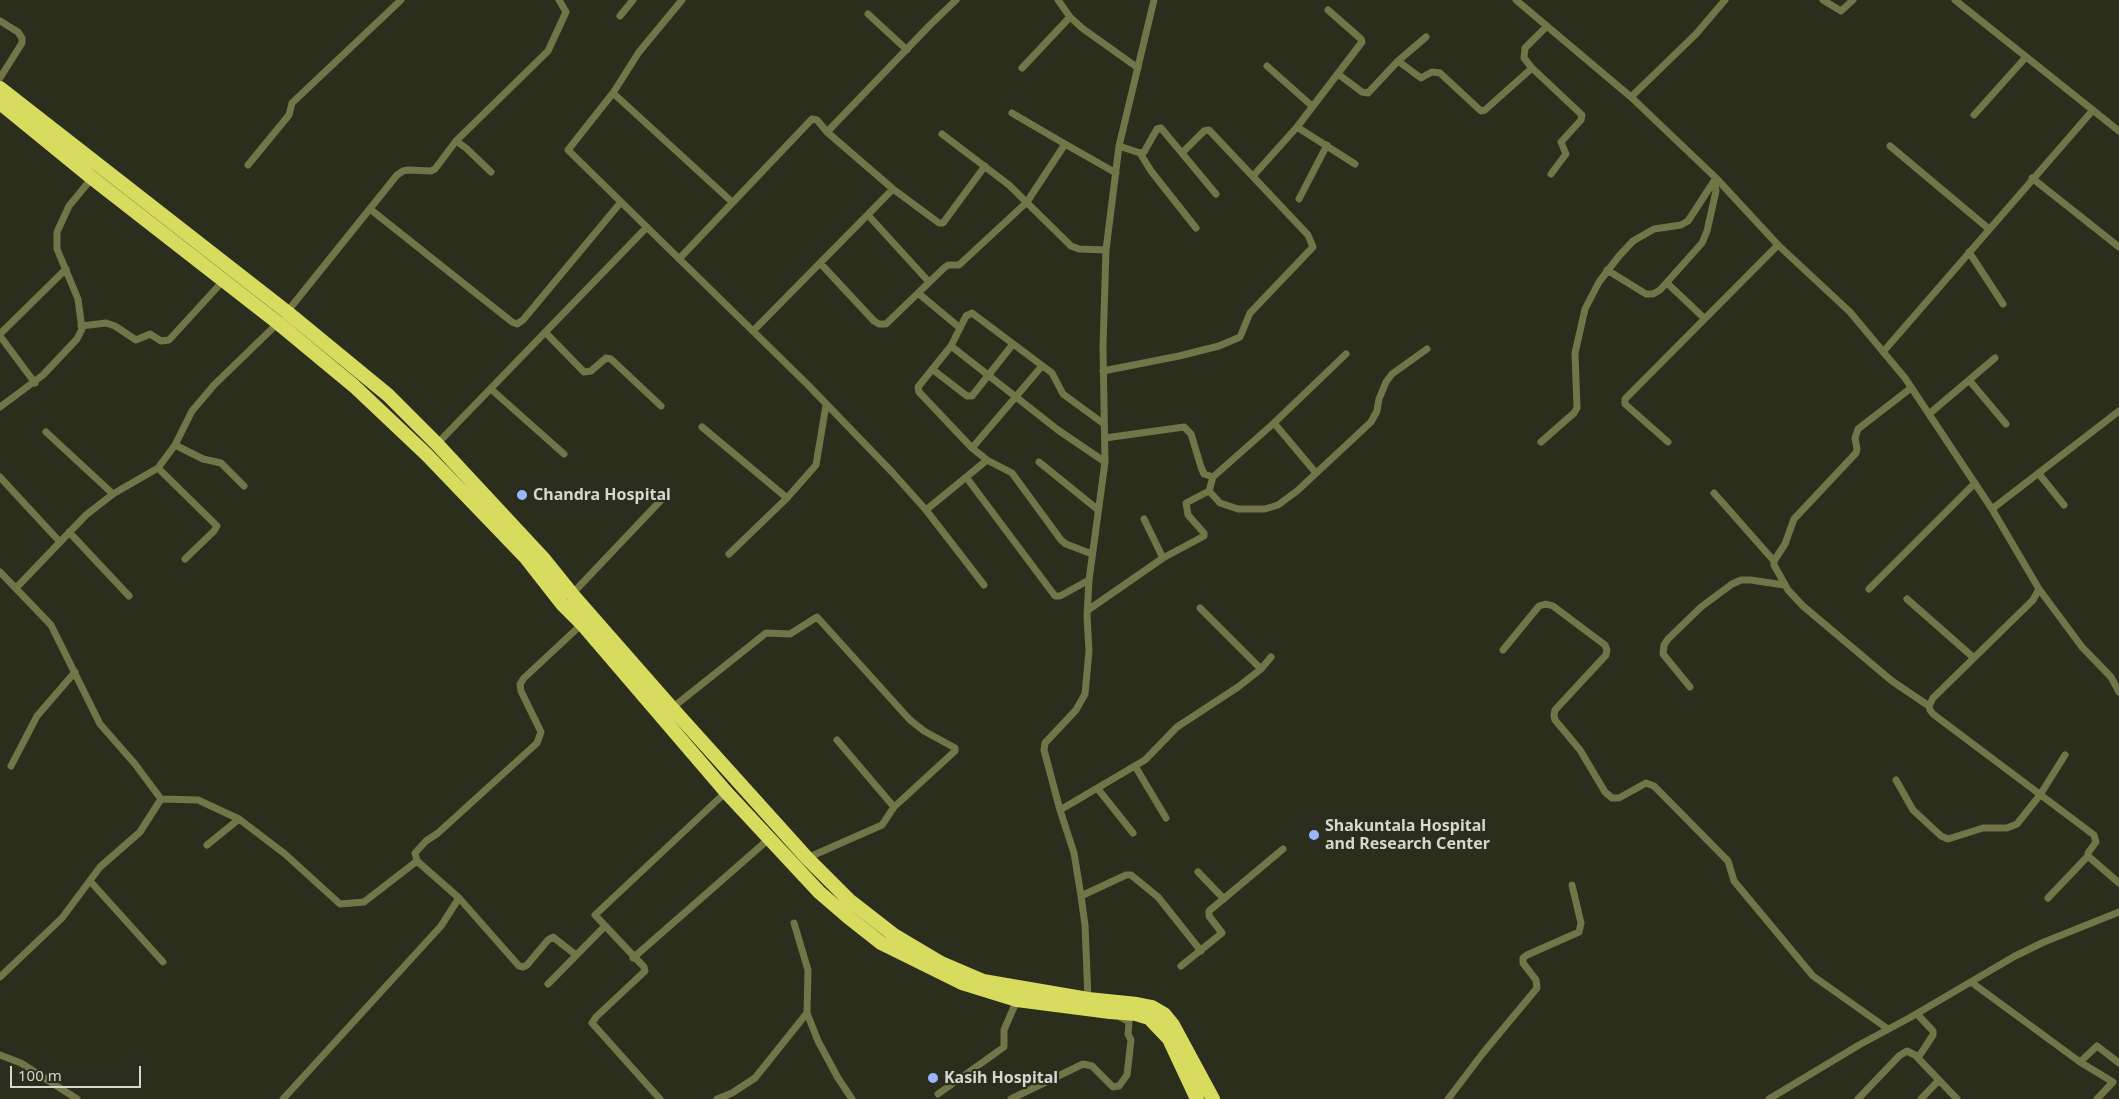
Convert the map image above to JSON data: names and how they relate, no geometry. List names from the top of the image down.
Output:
{
  "places": ["Chandra Hospital", "Shakuntala Hospital and Research Center", "Kasih Hospital"],
  "scale_bar": "100 m"
}
